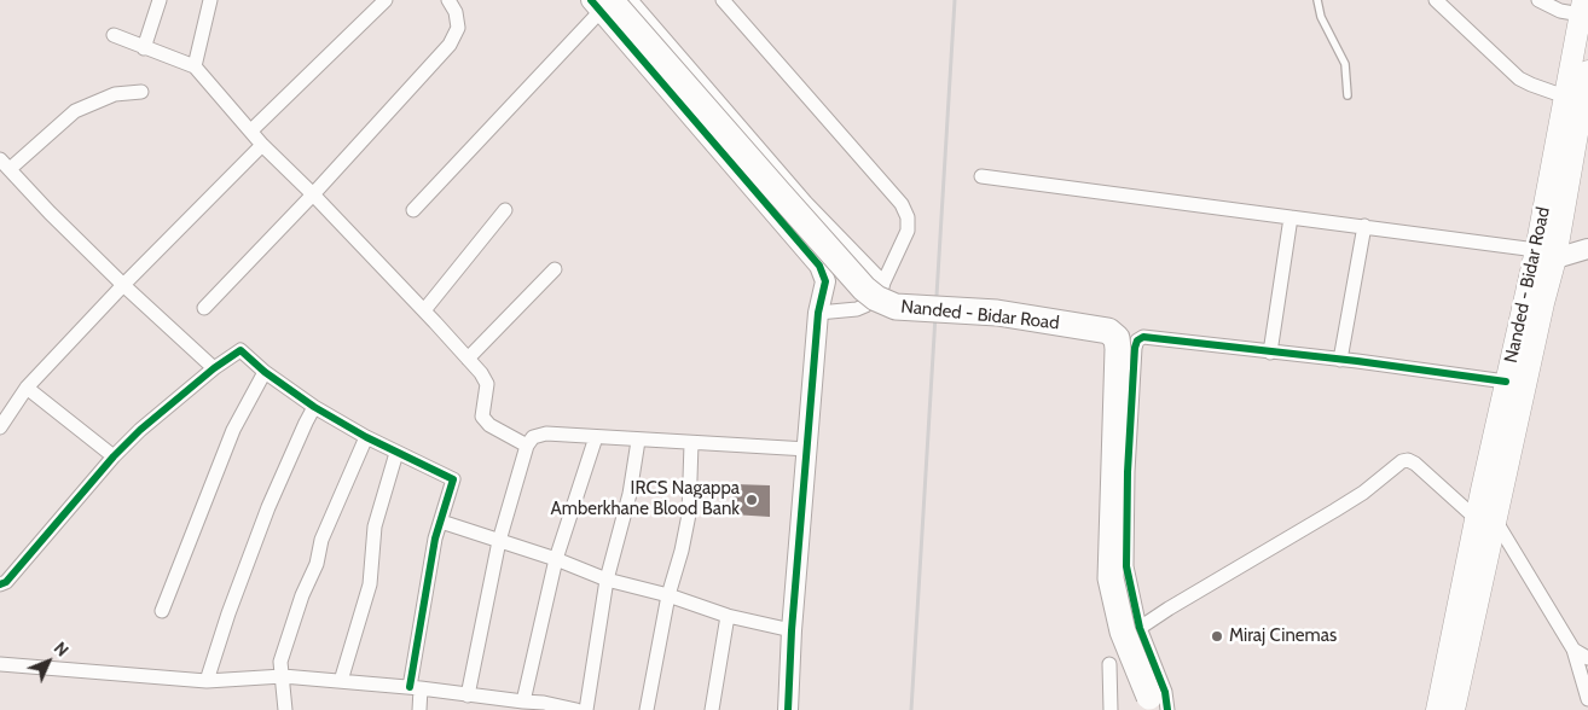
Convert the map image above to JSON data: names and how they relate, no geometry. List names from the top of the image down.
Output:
{
  "streets": {
    "highway": ["Nanded - Bidar Road"]
  },
  "places": ["IRCS Nagappa Amberkhane Blood Bank", "Miraj Cinemas"],
  "north": "top right"
}
